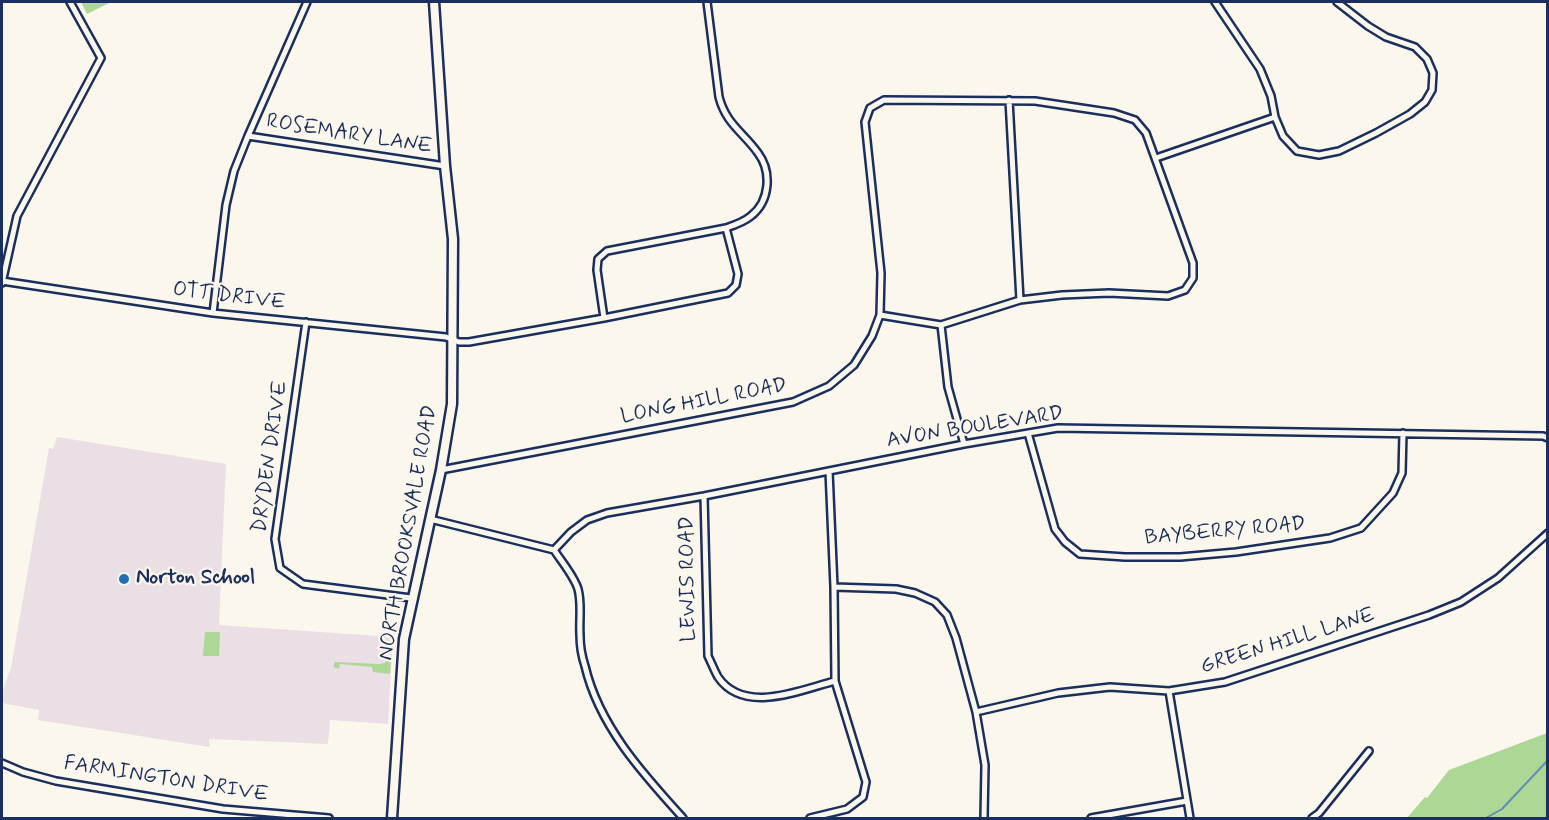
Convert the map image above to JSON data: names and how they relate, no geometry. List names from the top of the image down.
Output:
{
  "streets": {
    "main road": ["NORTH BROOKSVALE ROAD"],
    "street": [
      "ROSEMARY LANE",
      "OTT DRIVE",
      "LONG HILL ROAD",
      "AVON BOULEVARD",
      "DRYDEN DRIVE",
      "BAYBERRY ROAD",
      "LEWIS ROAD",
      "GREEN HILL LANE",
      "FARMINGTON DRIVE"
    ]
  },
  "crossings": [
    ["ROSEMARY LANE", "NORTH BROOKSVALE ROAD"],
    ["OTT DRIVE", "DRYDEN DRIVE"],
    ["OTT DRIVE", "NORTH BROOKSVALE ROAD"],
    ["LONG HILL ROAD", "NORTH BROOKSVALE ROAD"],
    ["AVON BOULEVARD", "BAYBERRY ROAD"],
    ["AVON BOULEVARD", "LEWIS ROAD"],
    ["DRYDEN DRIVE", "NORTH BROOKSVALE ROAD"]
  ],
  "places": ["Norton School"]
}
